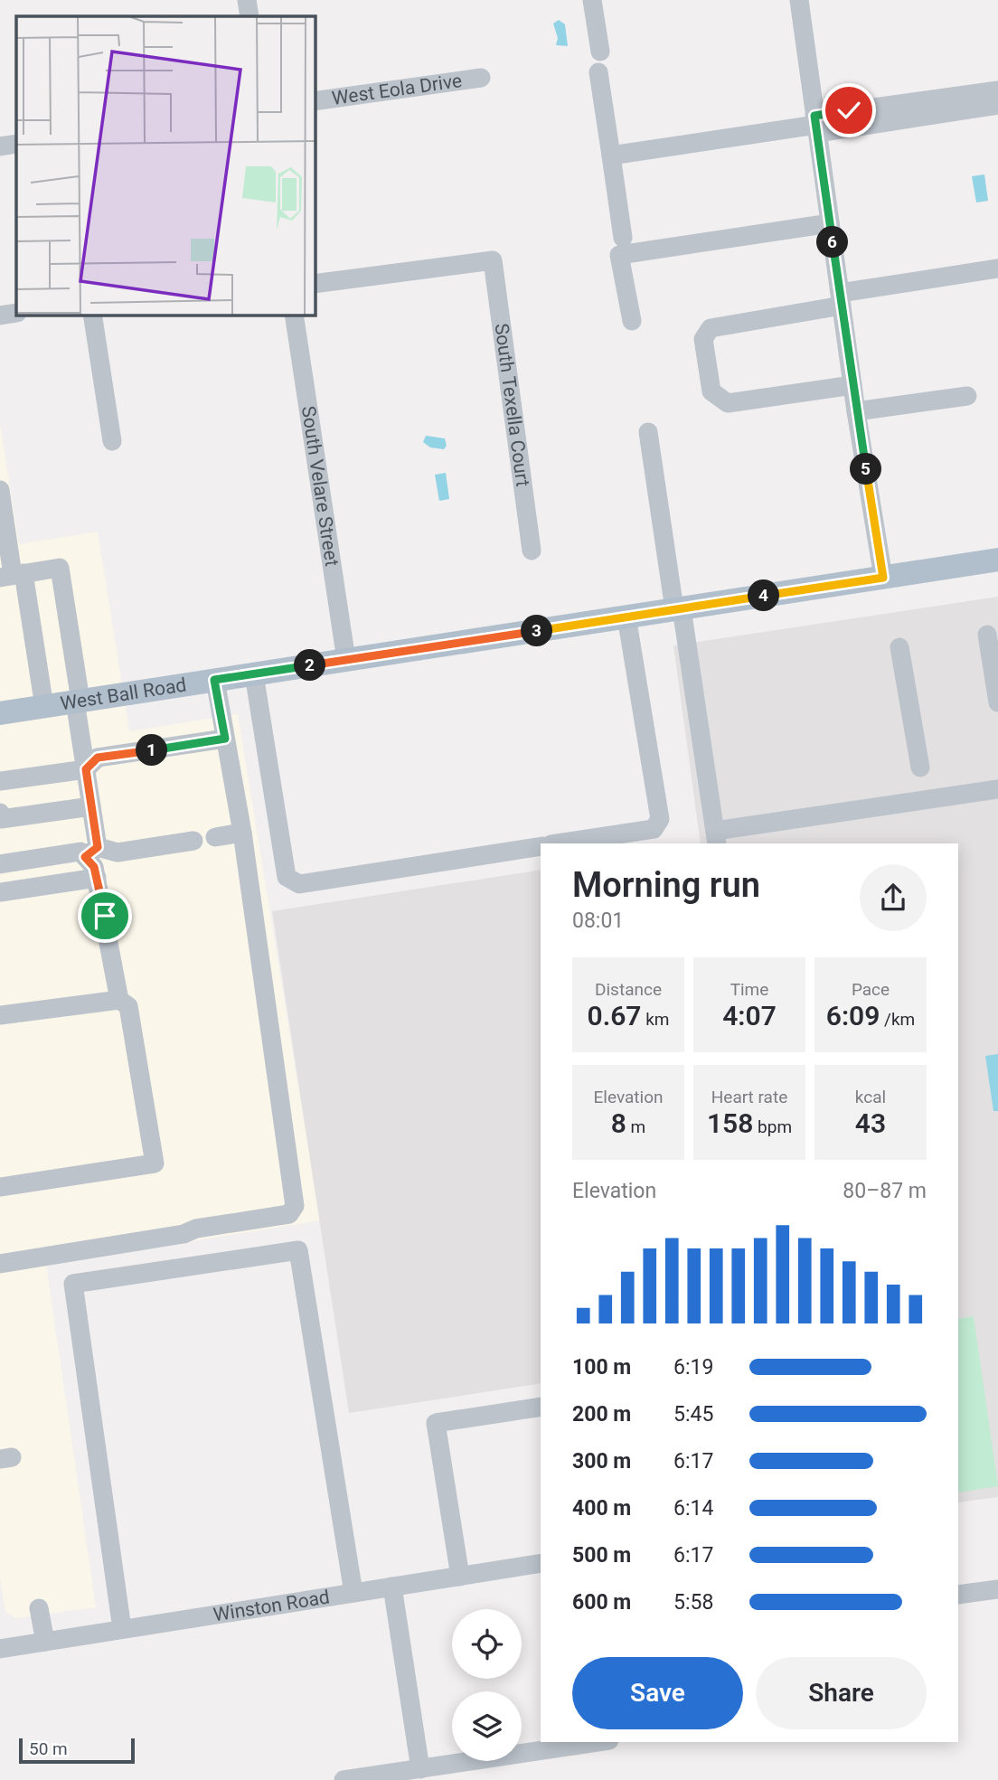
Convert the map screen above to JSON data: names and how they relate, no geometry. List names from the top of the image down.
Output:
{
  "streets": {
    "main road": ["West Ball Road"],
    "street": [
      "West Eola Drive",
      "South Texella Court",
      "South Velare Street",
      "Winston Road"
    ]
  },
  "crossings": [
    ["South Velare Street", "West Ball Road"]
  ],
  "scale_bar": "50 m",
  "page": {
    "pins": [
      "6",
      "5",
      "4",
      "3",
      "2",
      "1"
    ],
    "heading": ["Morning run", "08:01"],
    "stats": [
      ["Distance", "0.67 km"],
      ["Time", "4:07"],
      ["Pace", "6:09 /km"],
      ["Elevation", "8 m"],
      ["Heart rate", "158 bpm"],
      ["kcal", "43"]
    ],
    "chart": ["Elevation", "80–87 m"],
    "list": [
      {
        "name": "100 m",
        "note": "6:19"
      },
      {
        "name": "200 m",
        "note": "5:45"
      },
      {
        "name": "300 m",
        "note": "6:17"
      },
      {
        "name": "400 m",
        "note": "6:14"
      },
      {
        "name": "500 m",
        "note": "6:17"
      },
      {
        "name": "600 m",
        "note": "5:58"
      }
    ],
    "buttons": ["Save", "Share"],
    "scale": "50 m"
  }
}
